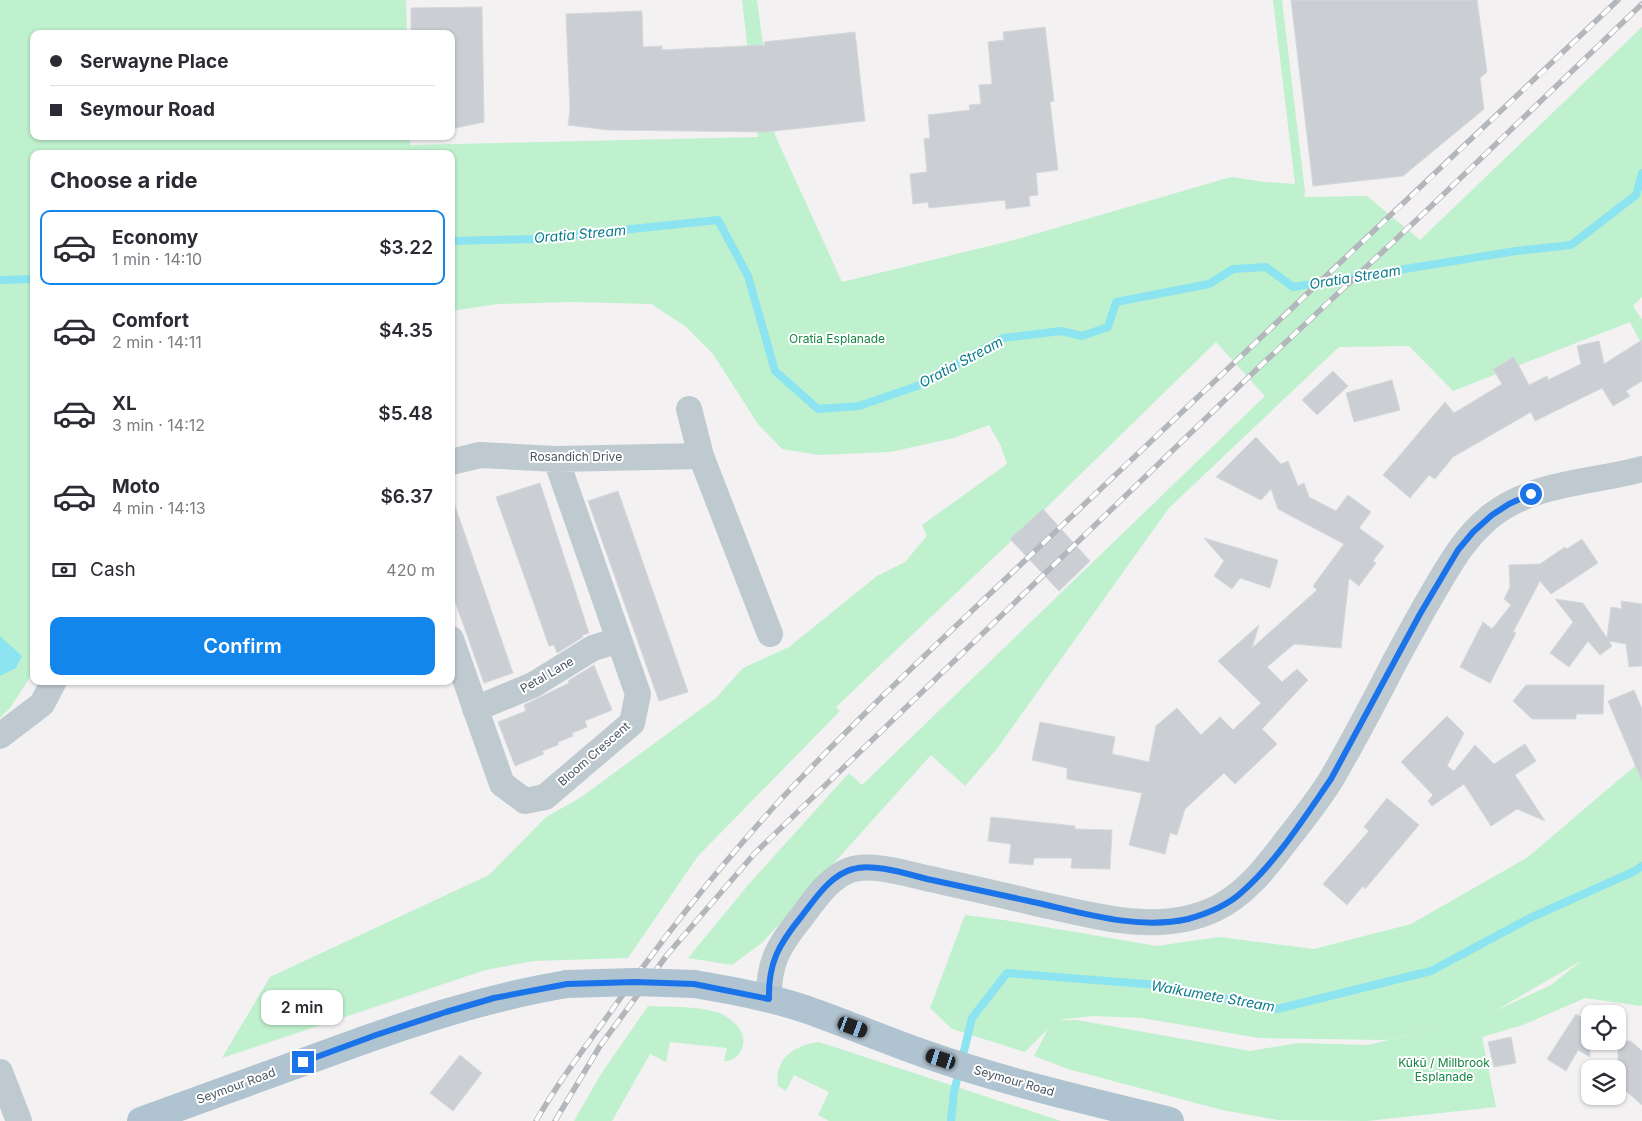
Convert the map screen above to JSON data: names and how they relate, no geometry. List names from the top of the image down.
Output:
{
  "streets": {
    "main road": ["Seymour Road"],
    "street": ["Rosandich Drive", "Petal Lane", "Bloom Crescent"]
  },
  "crossings": [
    ["Rosandich Drive", "Bloom Crescent"],
    ["Petal Lane", "Bloom Crescent"]
  ],
  "water": ["Oratia Stream", "Waikumete Stream"],
  "parks": ["Oratia Esplanade", "Kūkū / Millbrook Esplanade"],
  "page": {
    "banner": ["Serwayne Place", "Seymour Road"],
    "heading": "Choose a ride",
    "list": [
      {
        "name": "Economy",
        "note": "1 min · 14:10",
        "value": "$3.22"
      },
      {
        "name": "Comfort",
        "note": "2 min · 14:11",
        "value": "$4.35"
      },
      {
        "name": "XL",
        "note": "3 min · 14:12",
        "value": "$5.48"
      },
      {
        "name": "Moto",
        "note": "4 min · 14:13",
        "value": "$6.37"
      }
    ],
    "pay": ["Cash", "420 m"],
    "buttons": "Confirm",
    "bubble": "2 min"
  }
}
